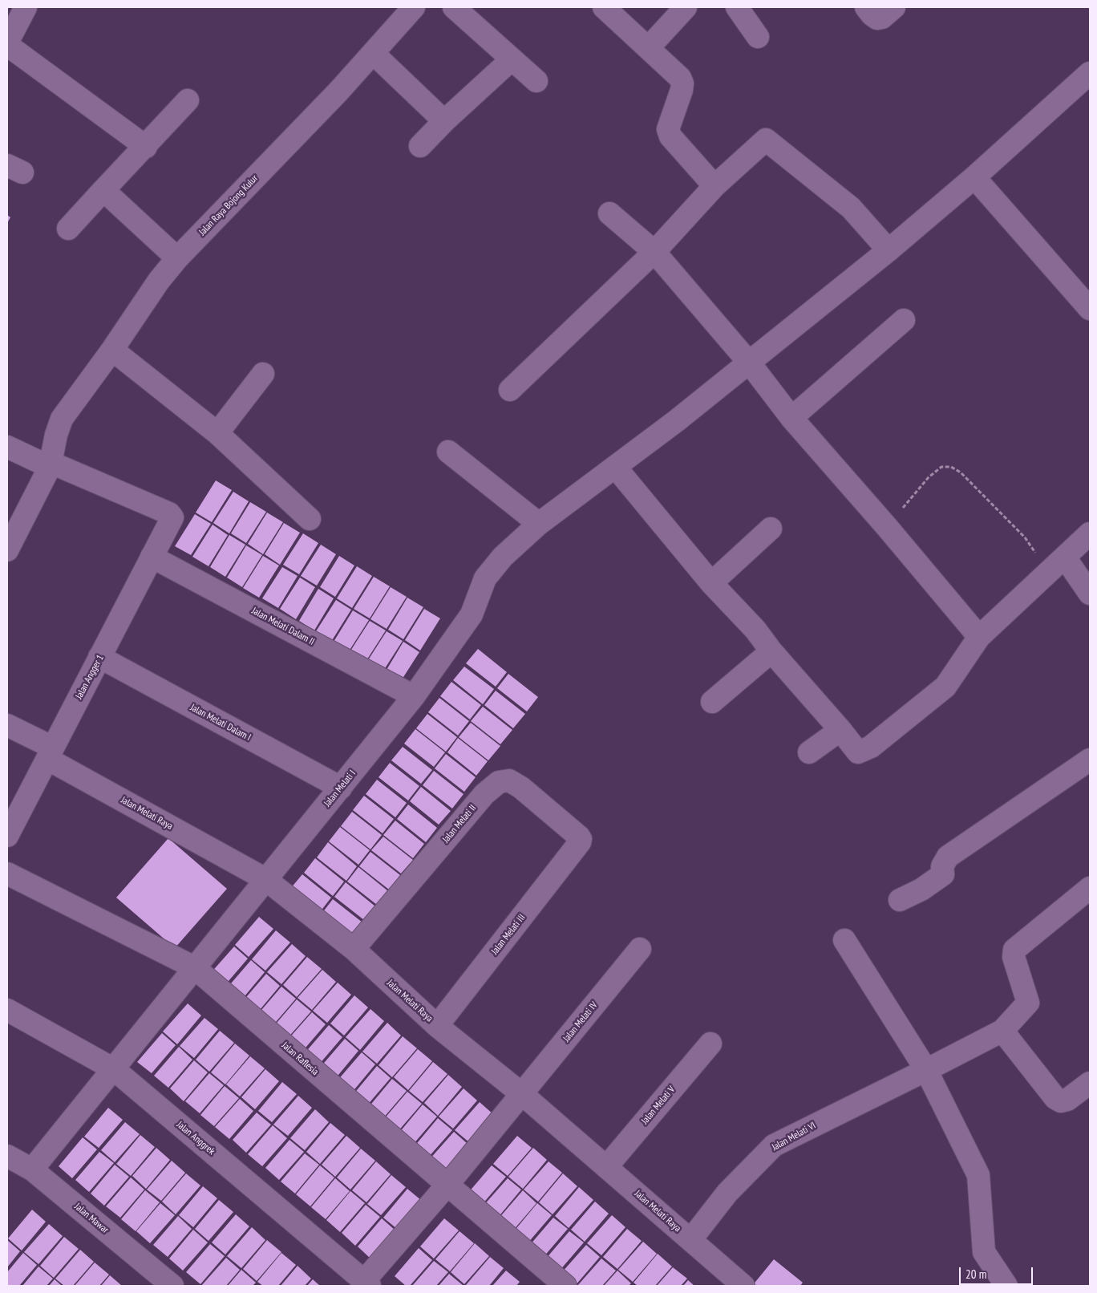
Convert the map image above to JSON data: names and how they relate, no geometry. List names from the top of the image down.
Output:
{
  "streets": {
    "street": [
      "Jalan Raya Bojong Kulur",
      "Jalan Melati Dalam II",
      "Jalan Angger 1",
      "Jalan Melati Dalam I",
      "Jalan Melati I",
      "Jalan Melati Raya",
      "Jalan Melati II",
      "Jalan Melati III",
      "Jalan Melati IV",
      "Jalan Raflesia",
      "Jalan Melati V",
      "Jalan Melati VI",
      "Jalan Anggrek",
      "Jalan Mawar"
    ]
  },
  "crossings": [
    ["Jalan Raya Bojong Kulur", "Jalan Angger 1"],
    ["Jalan Melati Dalam II", "Jalan Angger 1"],
    ["Jalan Melati Dalam II", "Jalan Melati I"],
    ["Jalan Angger 1", "Jalan Melati Dalam I"],
    ["Jalan Angger 1", "Jalan Melati Raya"],
    ["Jalan Melati Dalam I", "Jalan Melati I"],
    ["Jalan Melati I", "Jalan Melati Raya"],
    ["Jalan Melati I", "Jalan Raflesia"],
    ["Jalan Melati I", "Jalan Anggrek"],
    ["Jalan Melati I", "Jalan Mawar"],
    ["Jalan Melati Raya", "Jalan Melati II"],
    ["Jalan Melati Raya", "Jalan Melati III"],
    ["Jalan Melati Raya", "Jalan Melati IV"],
    ["Jalan Melati Raya", "Jalan Melati V"],
    ["Jalan Melati Raya", "Jalan Melati VI"],
    ["Jalan Melati II", "Jalan Melati III"],
    ["Jalan Melati IV", "Jalan Raflesia"],
    ["Jalan Melati IV", "Jalan Anggrek"]
  ],
  "scale_bar": "20 m"
}
